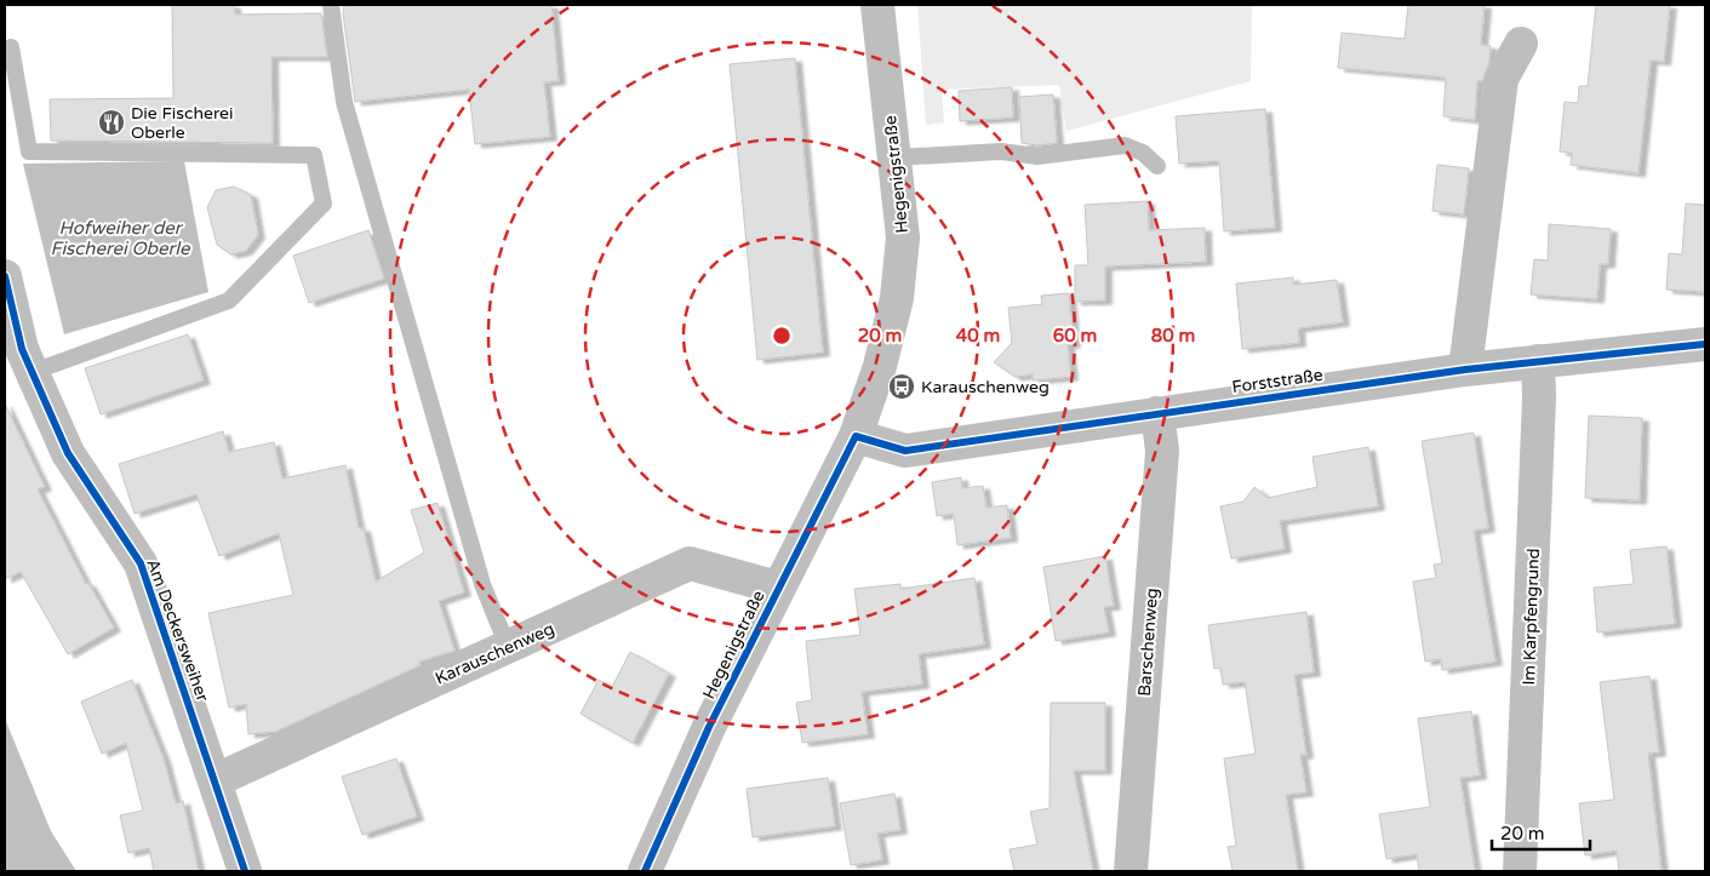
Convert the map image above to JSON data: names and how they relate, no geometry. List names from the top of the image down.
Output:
{
  "streets": {
    "street": [
      "Hegenigstraße",
      "Forststraße",
      "Im Karpfengrund",
      "Am Deckersweiher",
      "Barschenweg",
      "Karauschenweg"
    ]
  },
  "crossings": [
    ["Hegenigstraße", "Forststraße"],
    ["Hegenigstraße", "Karauschenweg"],
    ["Forststraße", "Im Karpfengrund"],
    ["Forststraße", "Barschenweg"],
    ["Am Deckersweiher", "Karauschenweg"]
  ],
  "water": ["Hofweiher der Fischerei Oberle"],
  "places": {
    "restaurant": ["Die Fischerei Oberle"],
    "bus stop": ["Karauschenweg"]
  },
  "scale_bar": "20 m",
  "rings": [
    "20 m",
    "40 m",
    "60 m",
    "80 m"
  ]
}
